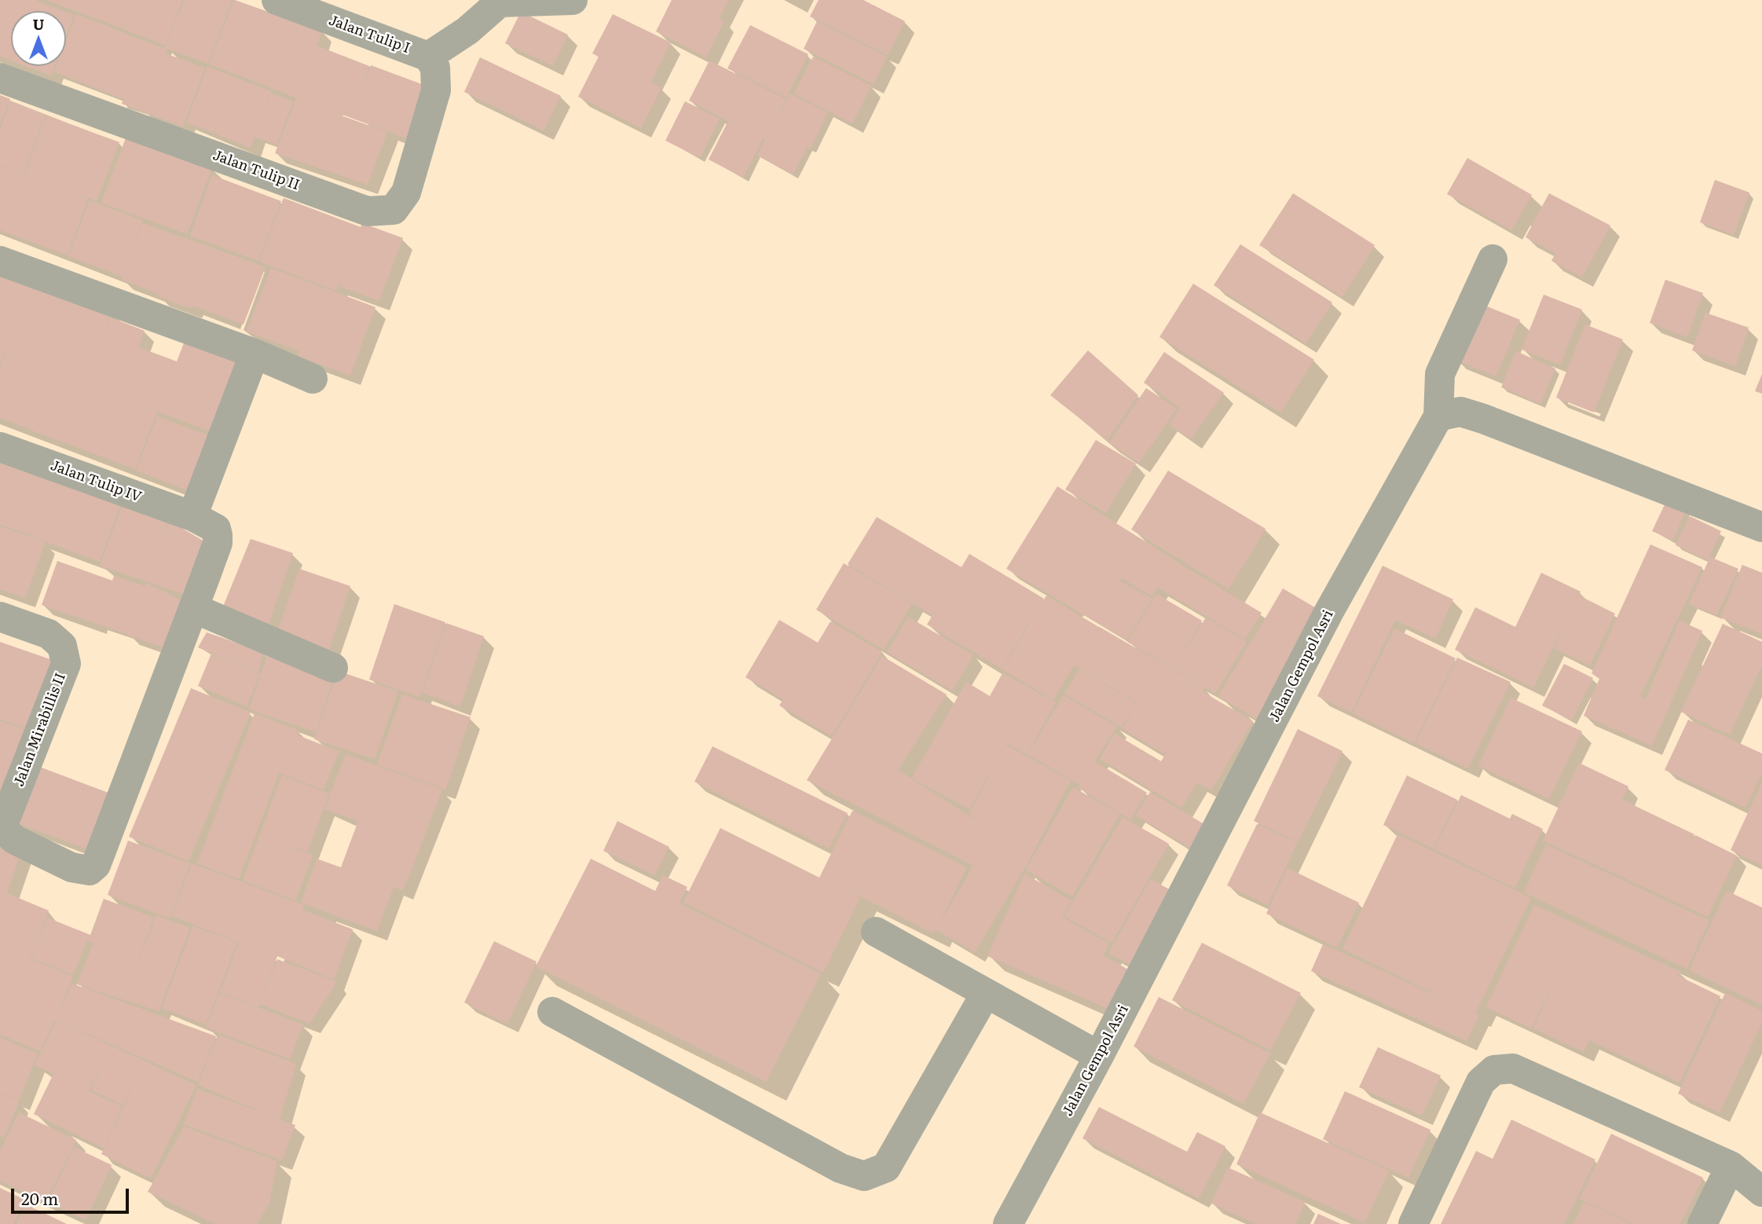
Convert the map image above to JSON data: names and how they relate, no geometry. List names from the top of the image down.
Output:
{
  "streets": {
    "street": [
      "Jalan Tulip I",
      "Jalan Tulip II",
      "Jalan Tulip IV",
      "Jalan Gempol Asri",
      "Jalan Mirabillis II"
    ]
  },
  "crossings": [
    ["Jalan Tulip I", "Jalan Tulip II"]
  ],
  "scale_bar": "20 m",
  "north": "top"
}
